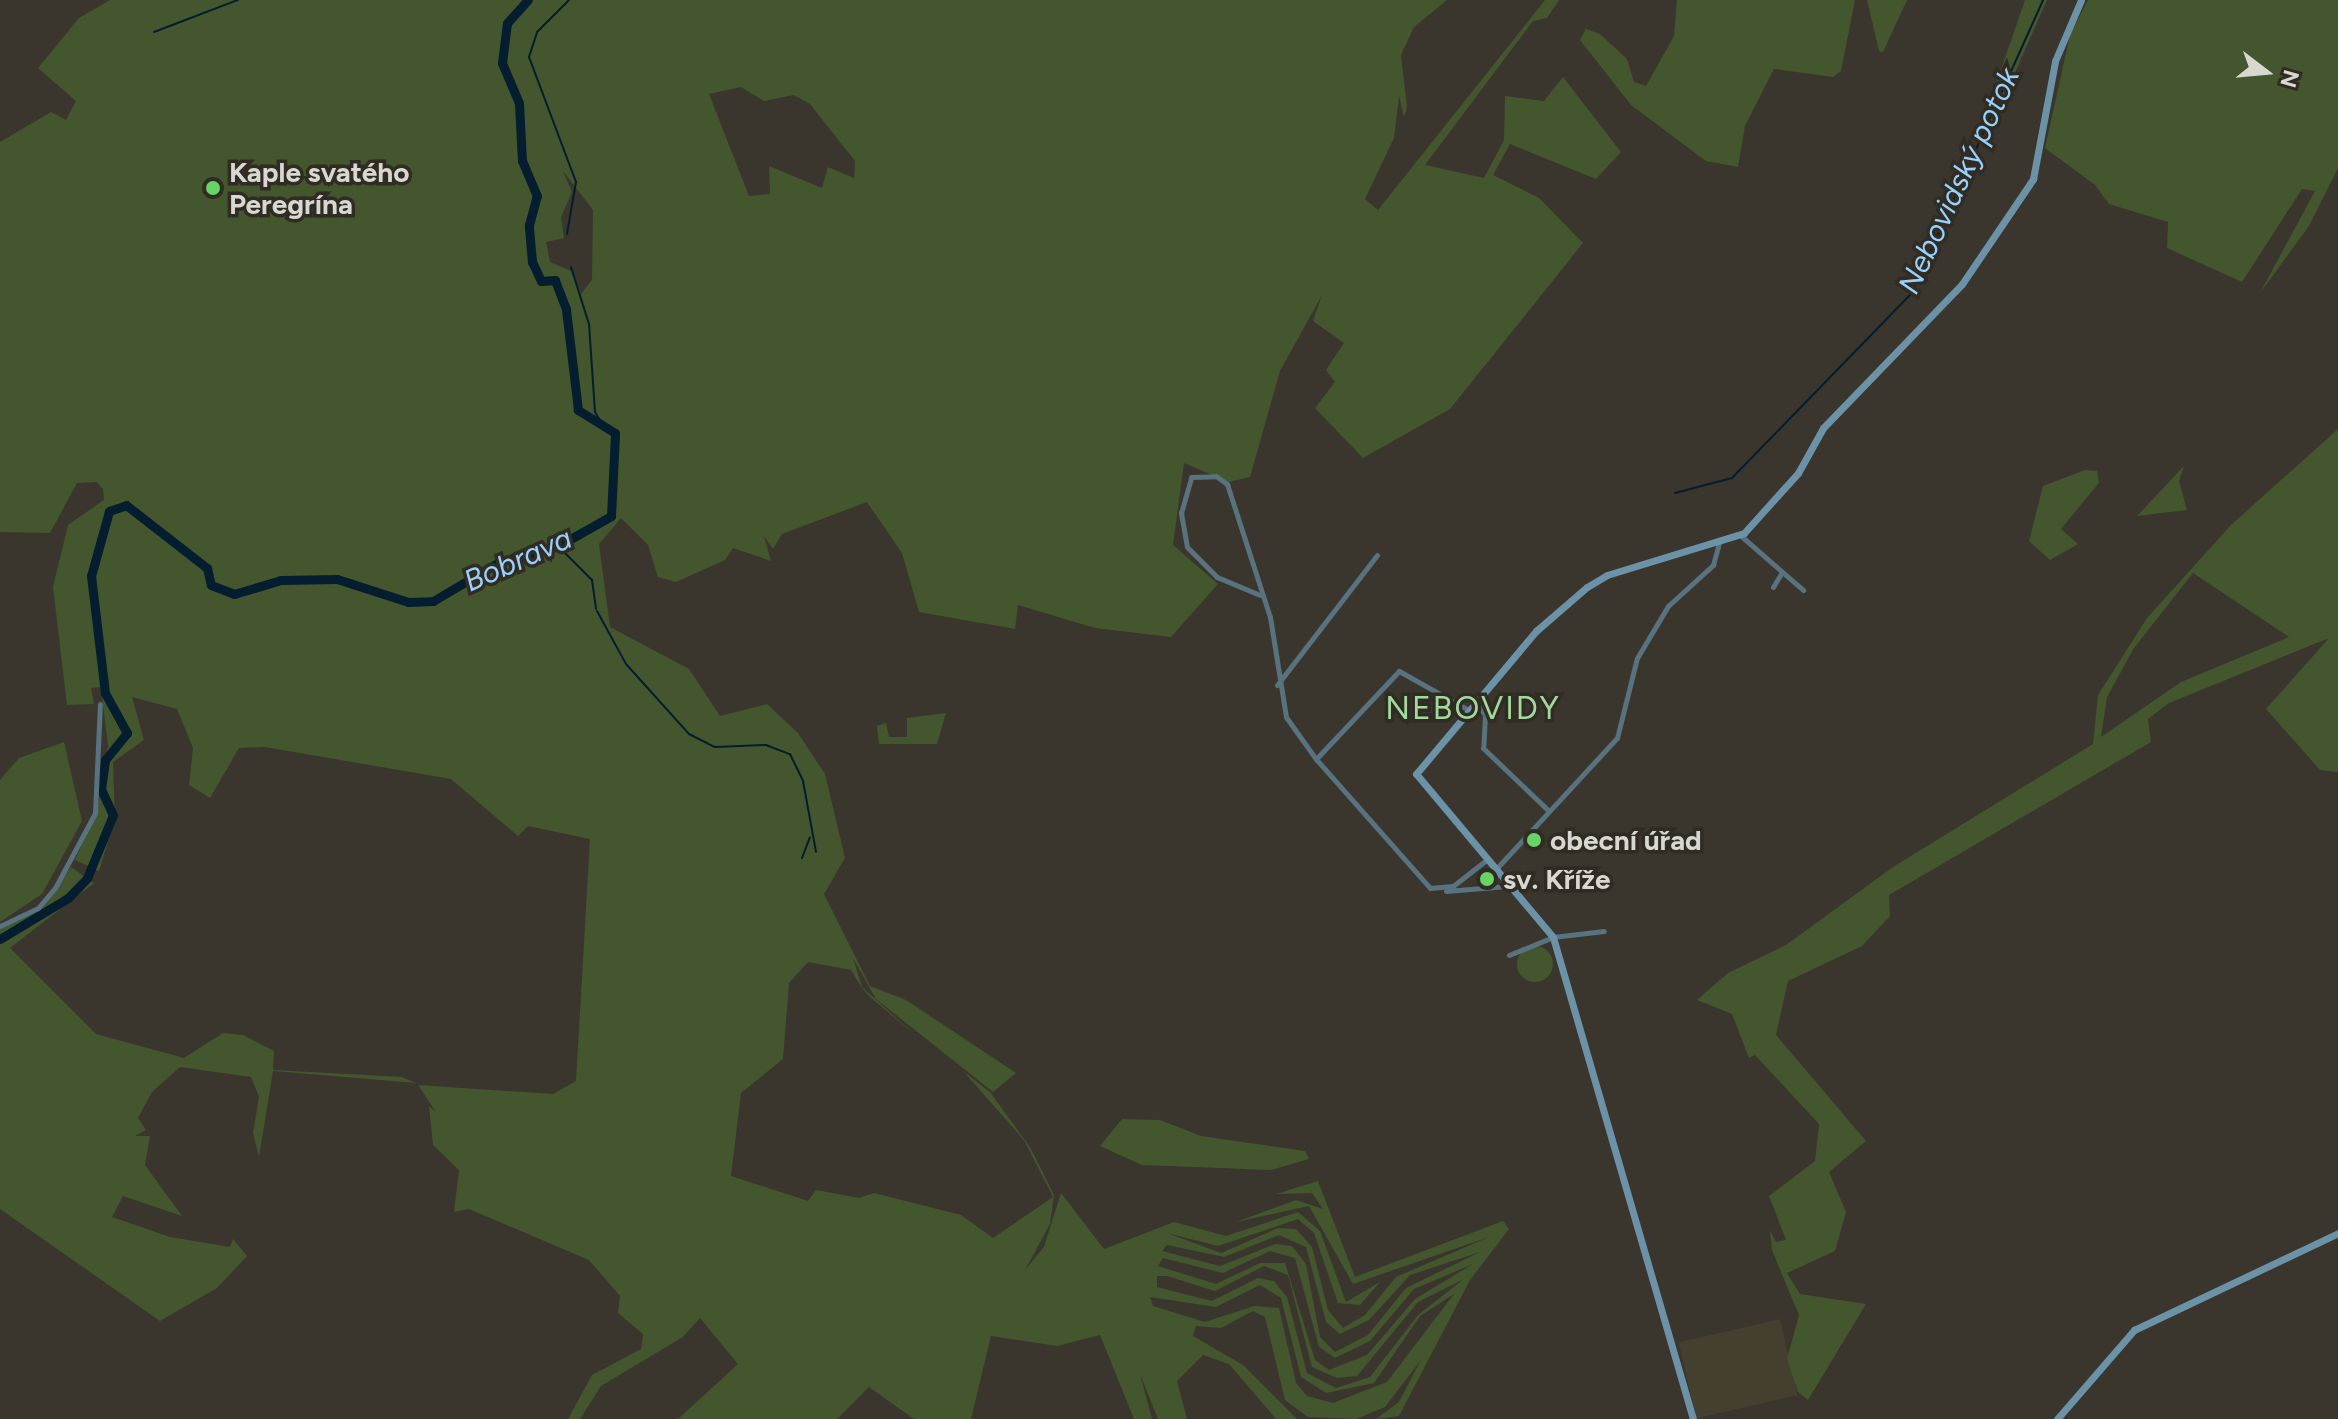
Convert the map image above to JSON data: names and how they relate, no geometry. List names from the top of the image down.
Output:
{
  "districts": ["NEBOVIDY"],
  "water": ["Nebovidský potok", "Bobrava"],
  "places": ["Kaple svatého Peregrína", "obecní úřad", "sv. Kříže"],
  "north": "right"
}
